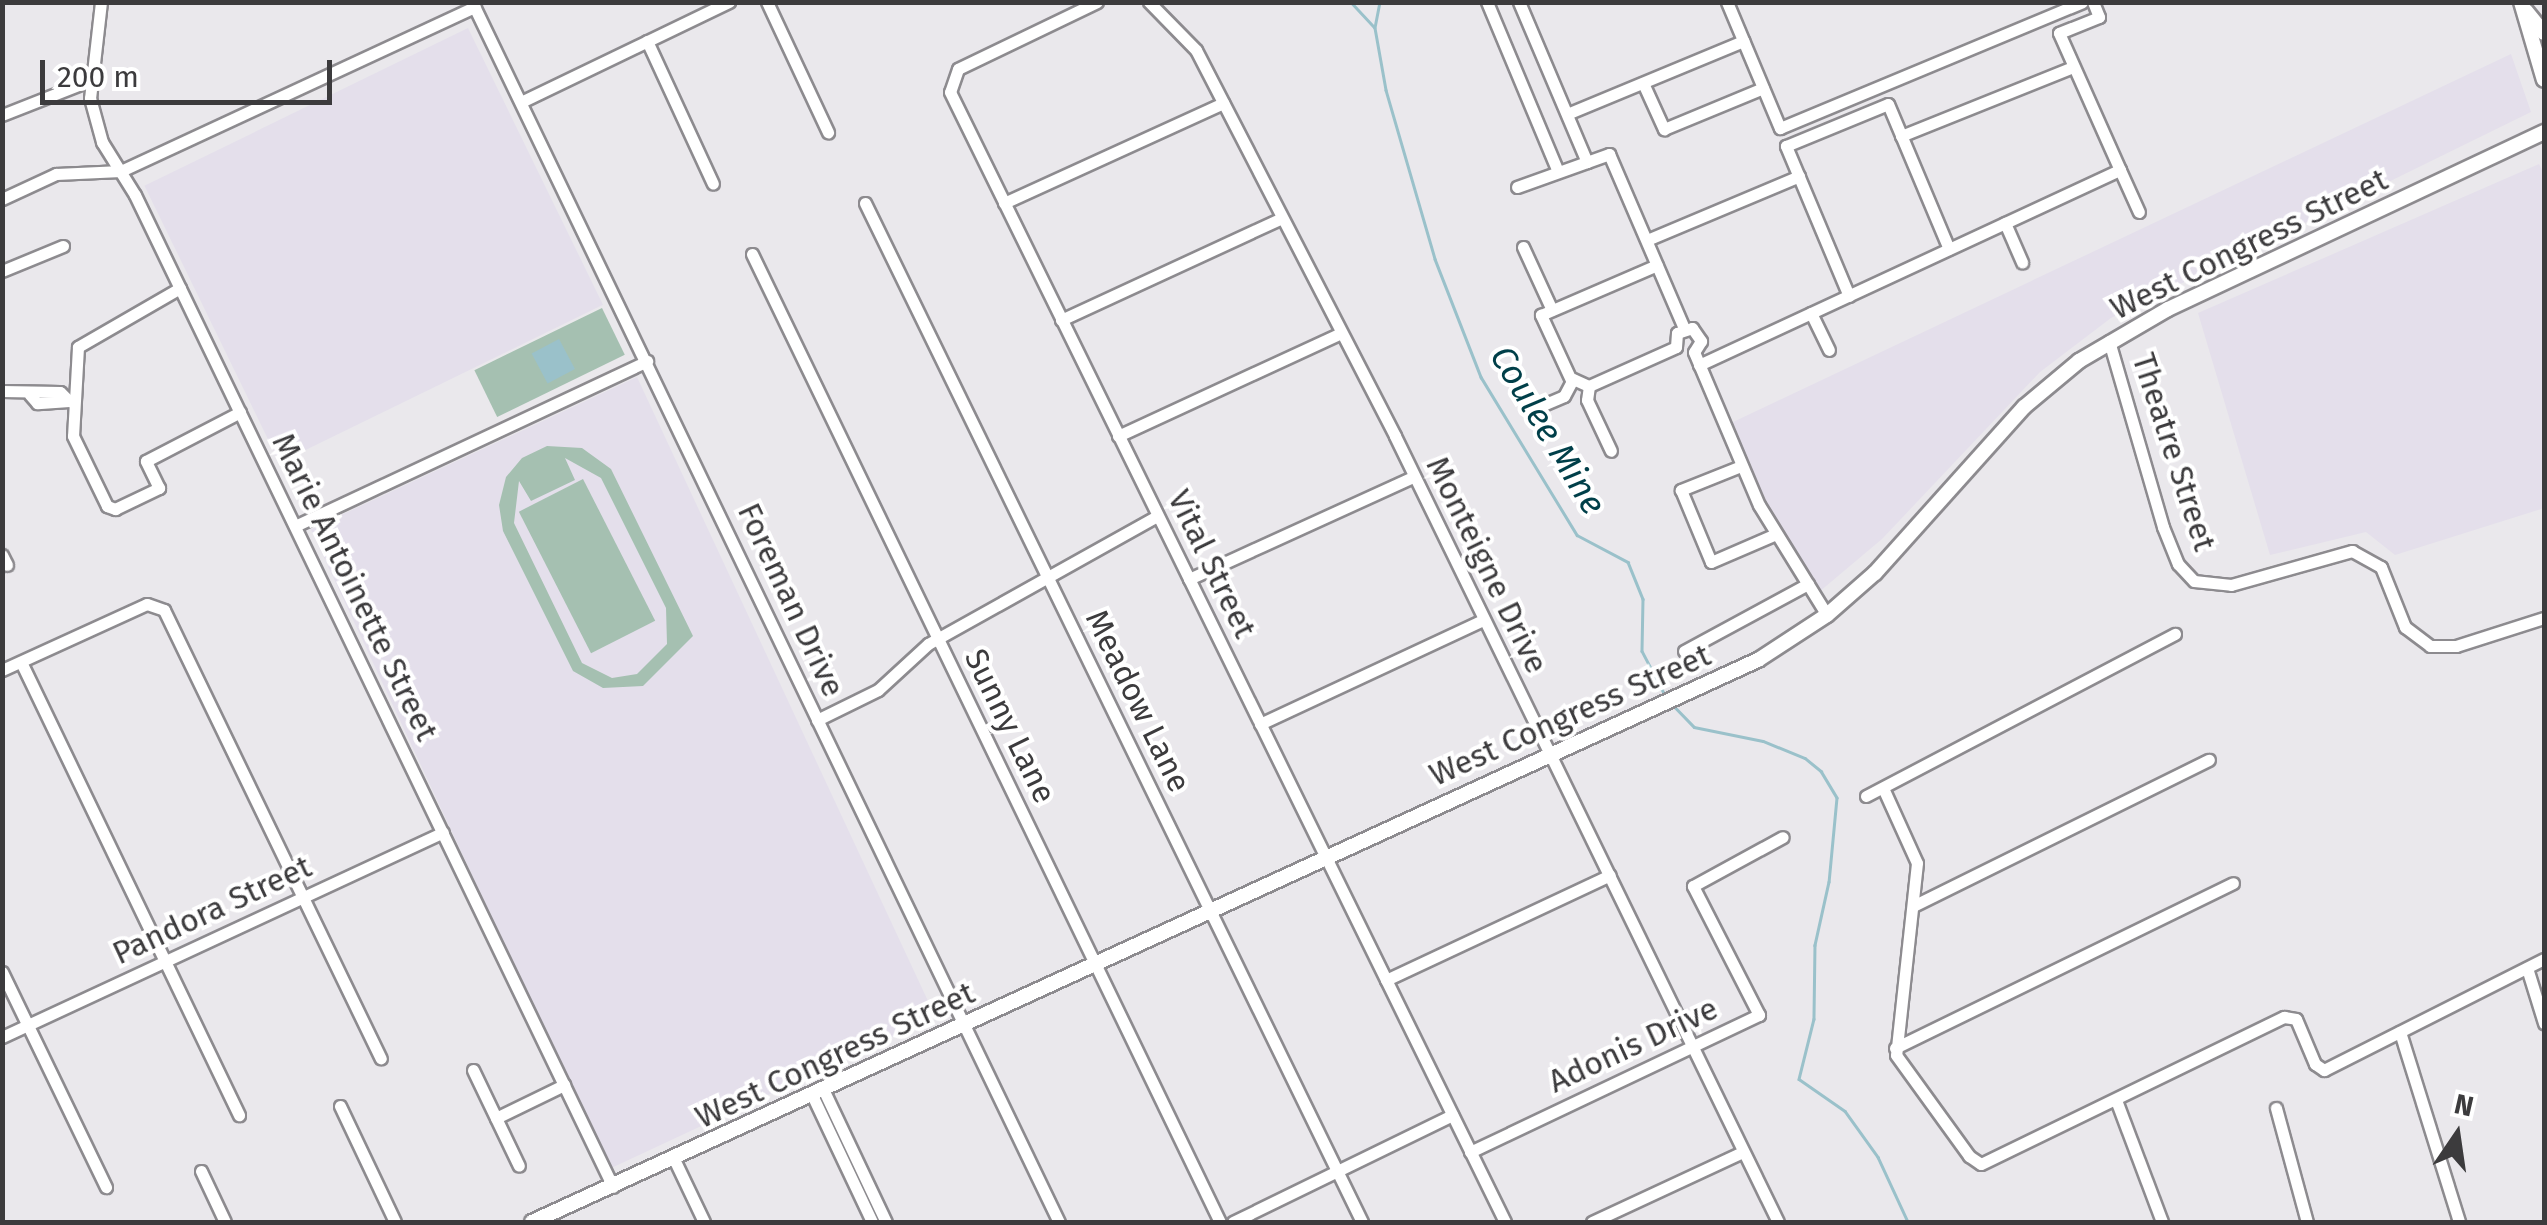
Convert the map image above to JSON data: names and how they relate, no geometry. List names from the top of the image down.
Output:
{
  "streets": {
    "main road": ["West Congress Street"],
    "street": [
      "Theatre Street",
      "Vital Street",
      "Monteigne Drive",
      "Marie Antoinette Street",
      "Foreman Drive",
      "Meadow Lane",
      "Sunny Lane",
      "Pandora Street",
      "Adonis Drive"
    ]
  },
  "crossings": [
    ["West Congress Street", "Theatre Street"],
    ["West Congress Street", "Vital Street"],
    ["West Congress Street", "Monteigne Drive"],
    ["West Congress Street", "Marie Antoinette Street"],
    ["West Congress Street", "Foreman Drive"],
    ["West Congress Street", "Meadow Lane"],
    ["West Congress Street", "Sunny Lane"],
    ["Vital Street", "Adonis Drive"],
    ["Monteigne Drive", "Adonis Drive"],
    ["Marie Antoinette Street", "Pandora Street"]
  ],
  "water": ["Coulee Mine"],
  "scale_bar": "200 m",
  "north": "top"
}
